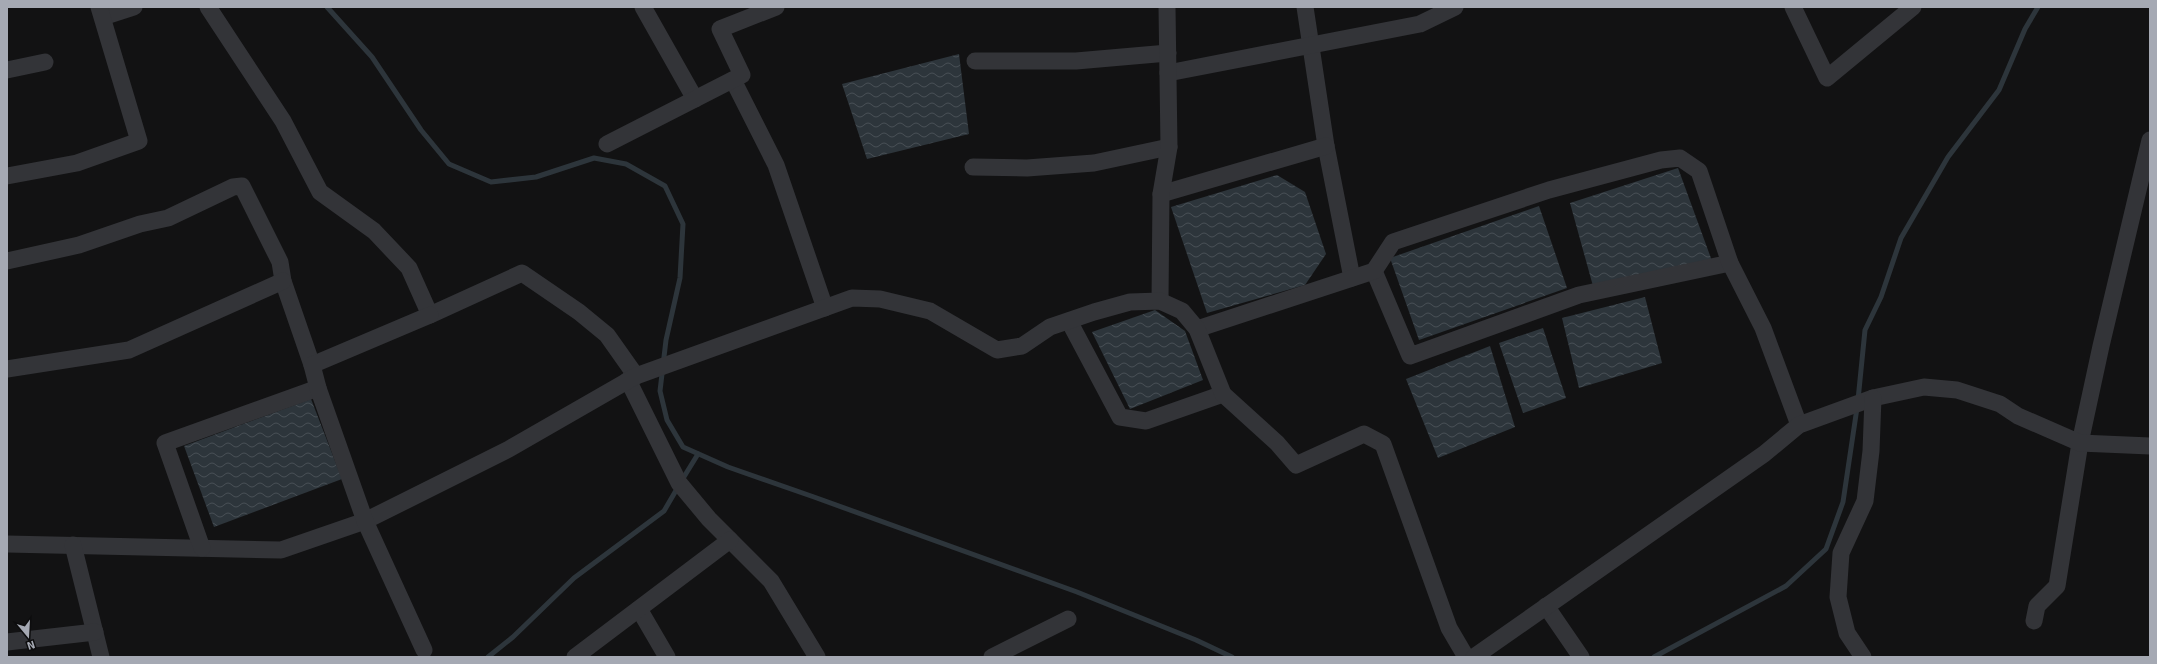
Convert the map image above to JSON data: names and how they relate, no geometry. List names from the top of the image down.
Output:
{
  "north": "bottom"
}
